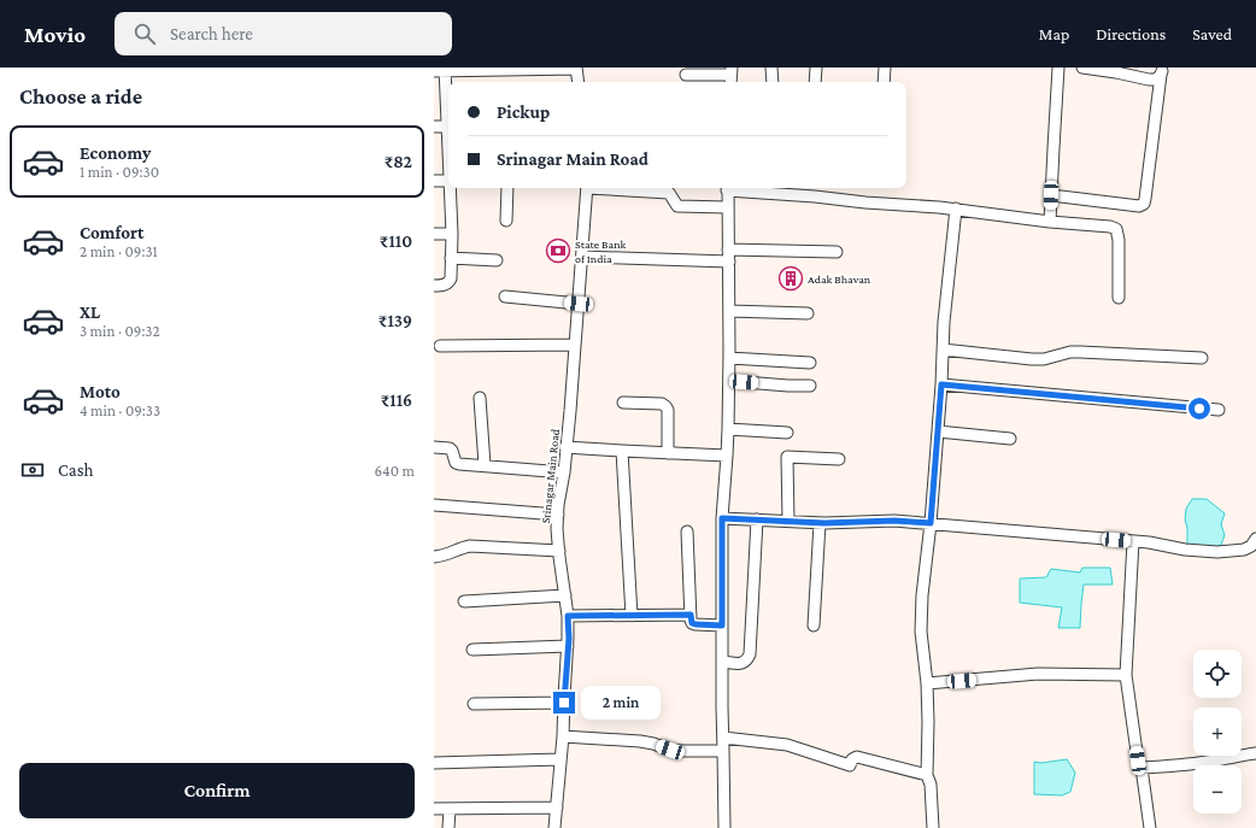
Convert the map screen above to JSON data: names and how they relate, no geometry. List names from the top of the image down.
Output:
{
  "streets": {
    "street": ["Srinagar Main Road"]
  },
  "places": {
    "bank": ["State Bank of India"],
    "building": ["Adak Bhavan"]
  },
  "page": {
    "header": "Movio",
    "search": "Search here",
    "nav": ["Map", "Directions", "Saved"],
    "heading": "Choose a ride",
    "banner": ["Pickup", "Srinagar Main Road"],
    "list": [
      {
        "name": "Economy",
        "note": "1 min · 09:30",
        "value": "₹82"
      },
      {
        "name": "Comfort",
        "note": "2 min · 09:31",
        "value": "₹110"
      },
      {
        "name": "XL",
        "note": "3 min · 09:32",
        "value": "₹139"
      },
      {
        "name": "Moto",
        "note": "4 min · 09:33",
        "value": "₹116"
      }
    ],
    "pay": ["Cash", "640 m"],
    "map_buttons": ["+", "−"],
    "bubble": "2 min",
    "buttons": "Confirm"
  }
}
